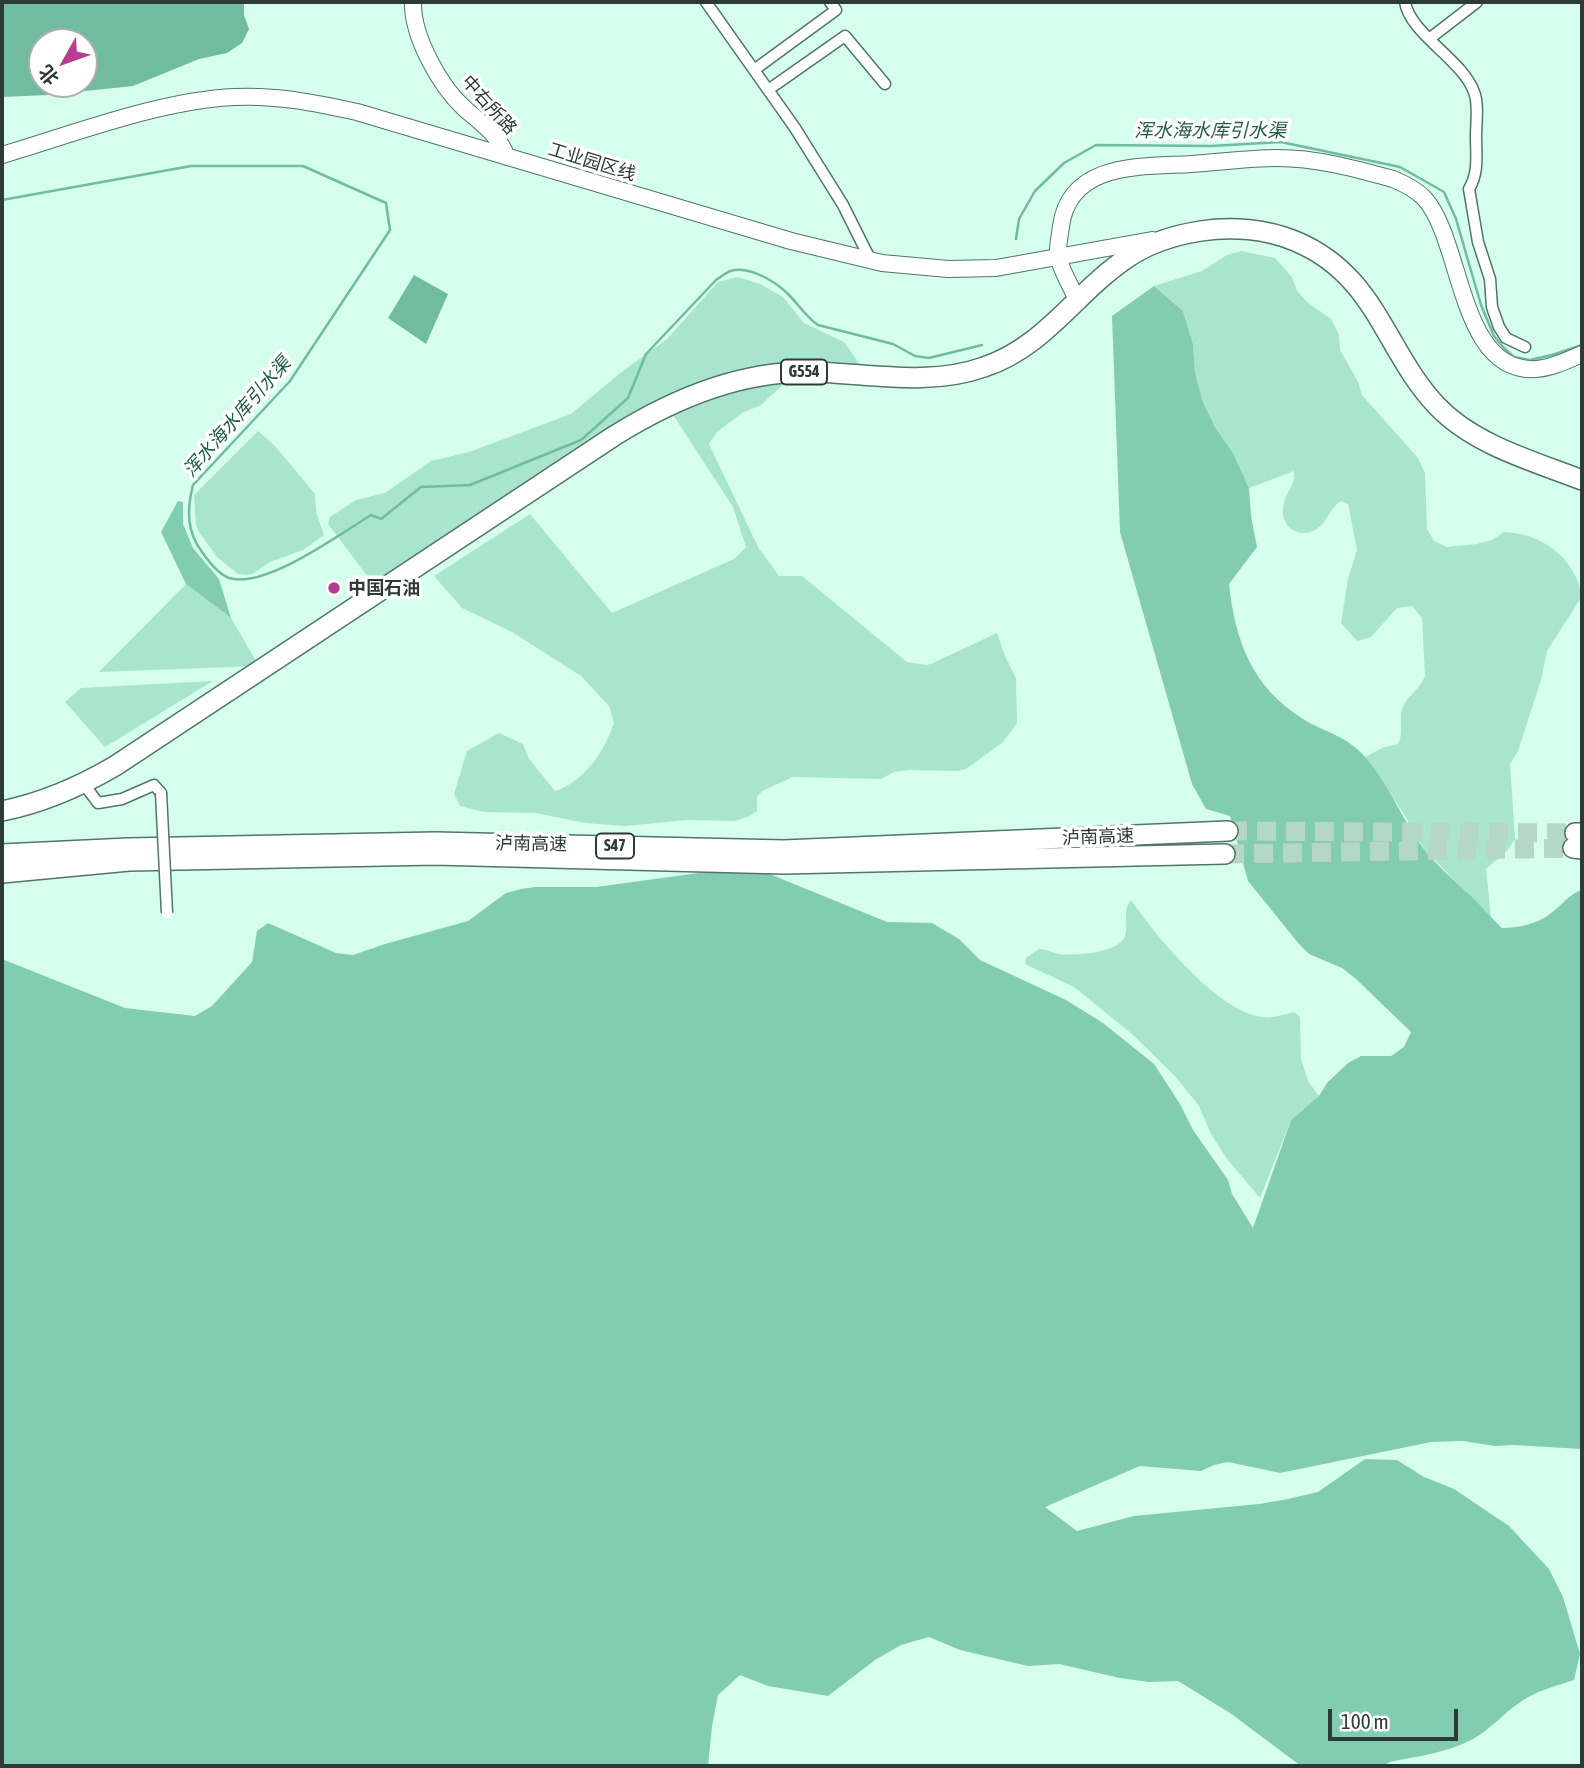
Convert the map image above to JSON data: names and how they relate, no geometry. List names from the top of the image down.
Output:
{
  "streets": {
    "highway": ["G554", "泸南高速", "S47"],
    "main road": ["中右所路", "工业园区线"]
  },
  "crossings": [
    ["中右所路", "工业园区线"],
    ["工业园区线", "G554"]
  ],
  "water": ["浑水海水库引水渠"],
  "places": ["中国石油"],
  "scale_bar": "100 m",
  "north": "bottom left"
}
